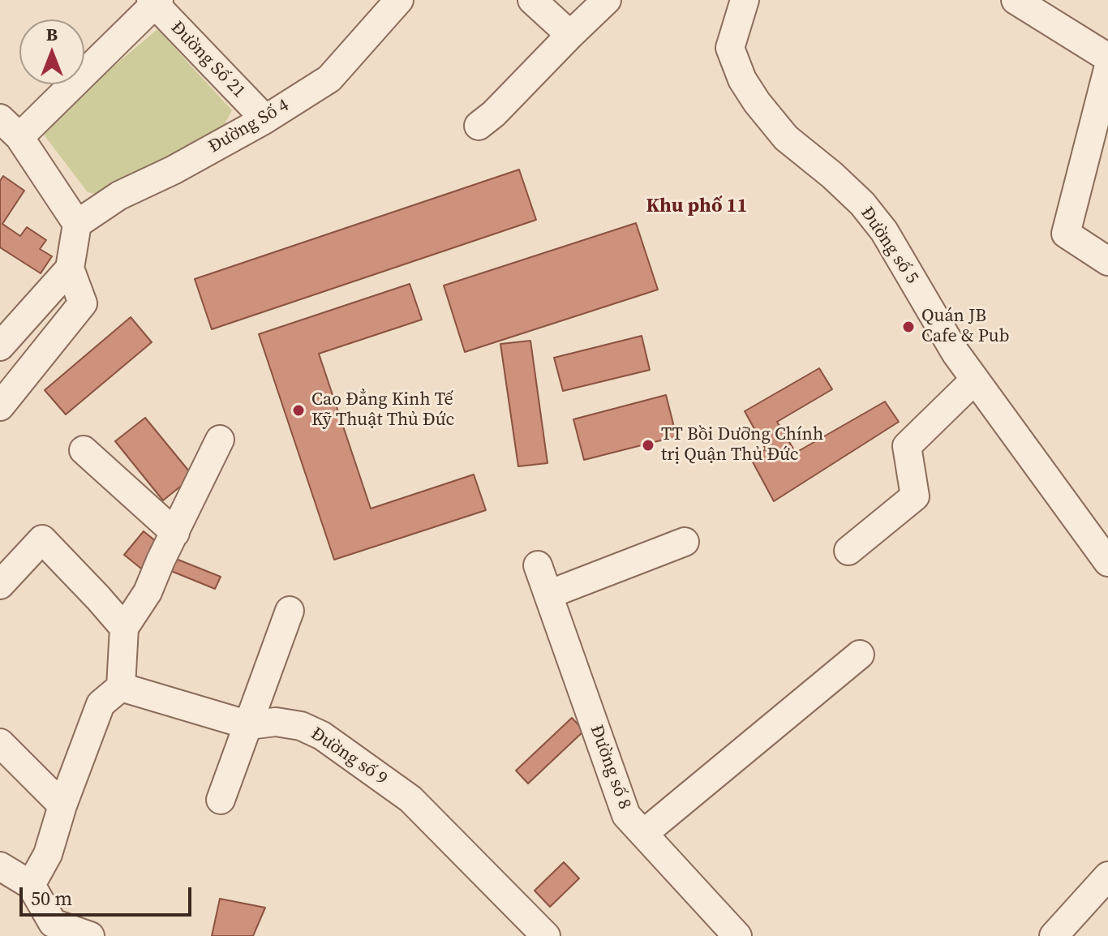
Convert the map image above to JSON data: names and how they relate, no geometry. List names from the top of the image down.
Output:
{
  "streets": {
    "street": [
      "Đường Số 21",
      "Đường Số 4",
      "Đường số 5",
      "Đường số 9",
      "Đường số 8"
    ]
  },
  "crossings": [
    ["Đường Số 21", "Đường Số 4"]
  ],
  "districts": ["Khu phố 11"],
  "places": ["Quán JB Cafe & Pub", "Cao Đẳng Kinh Tế Kỹ Thuật Thủ Đức", "TT Bồi Dưỡng Chính trị Quận Thủ Đức"],
  "scale_bar": "50 m",
  "north": "top"
}
